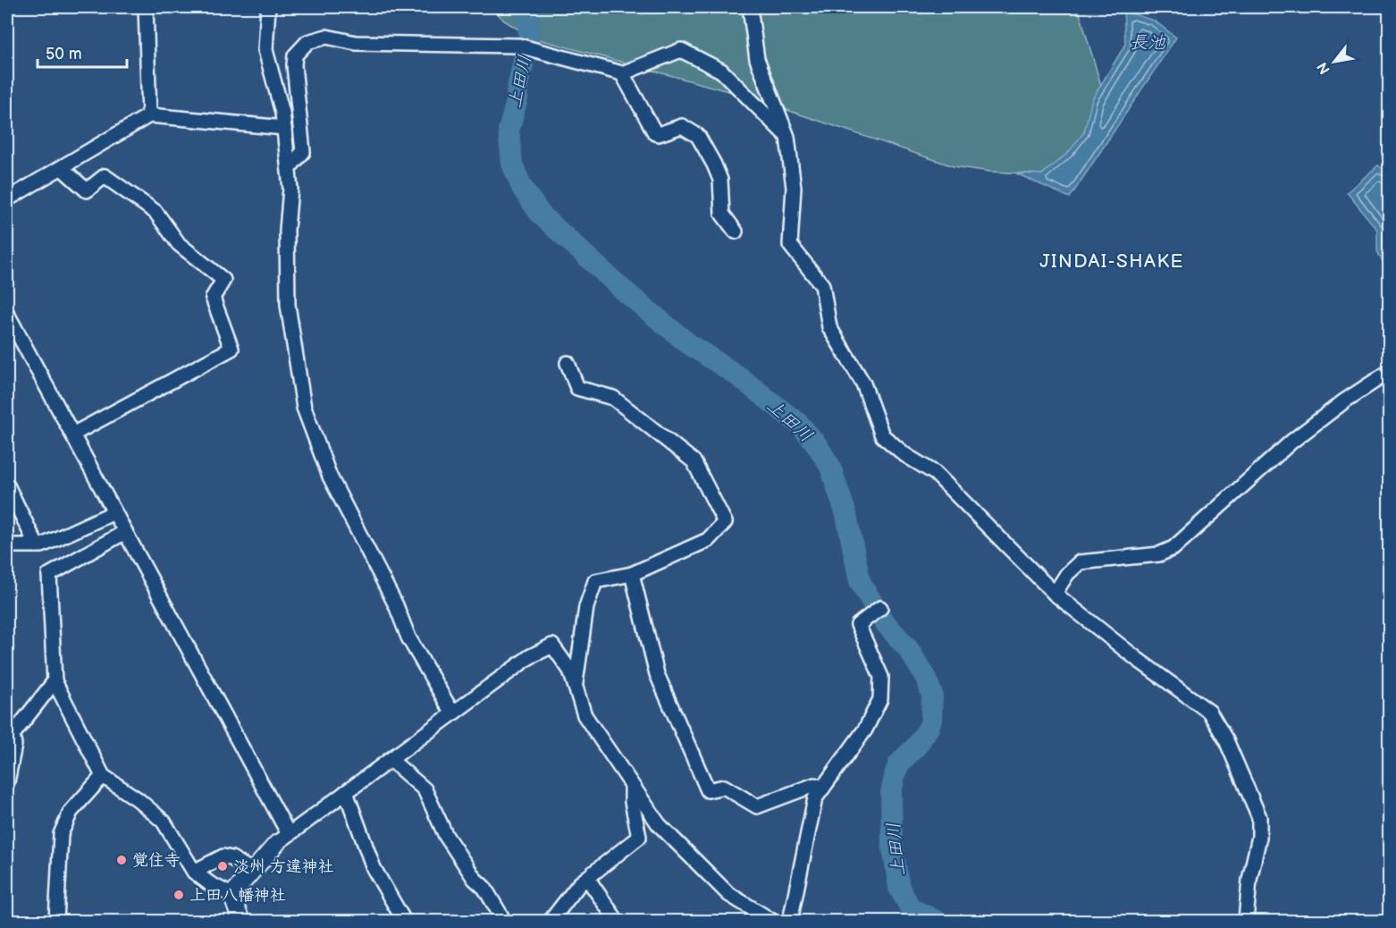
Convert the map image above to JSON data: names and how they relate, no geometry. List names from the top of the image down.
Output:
{
  "districts": ["JINDAI-SHAKE"],
  "water": ["長池", "上田川"],
  "places": ["覚住寺", "淡州 方違神社", "上田八幡神社"],
  "scale_bar": "50 m",
  "north": "bottom left"
}
